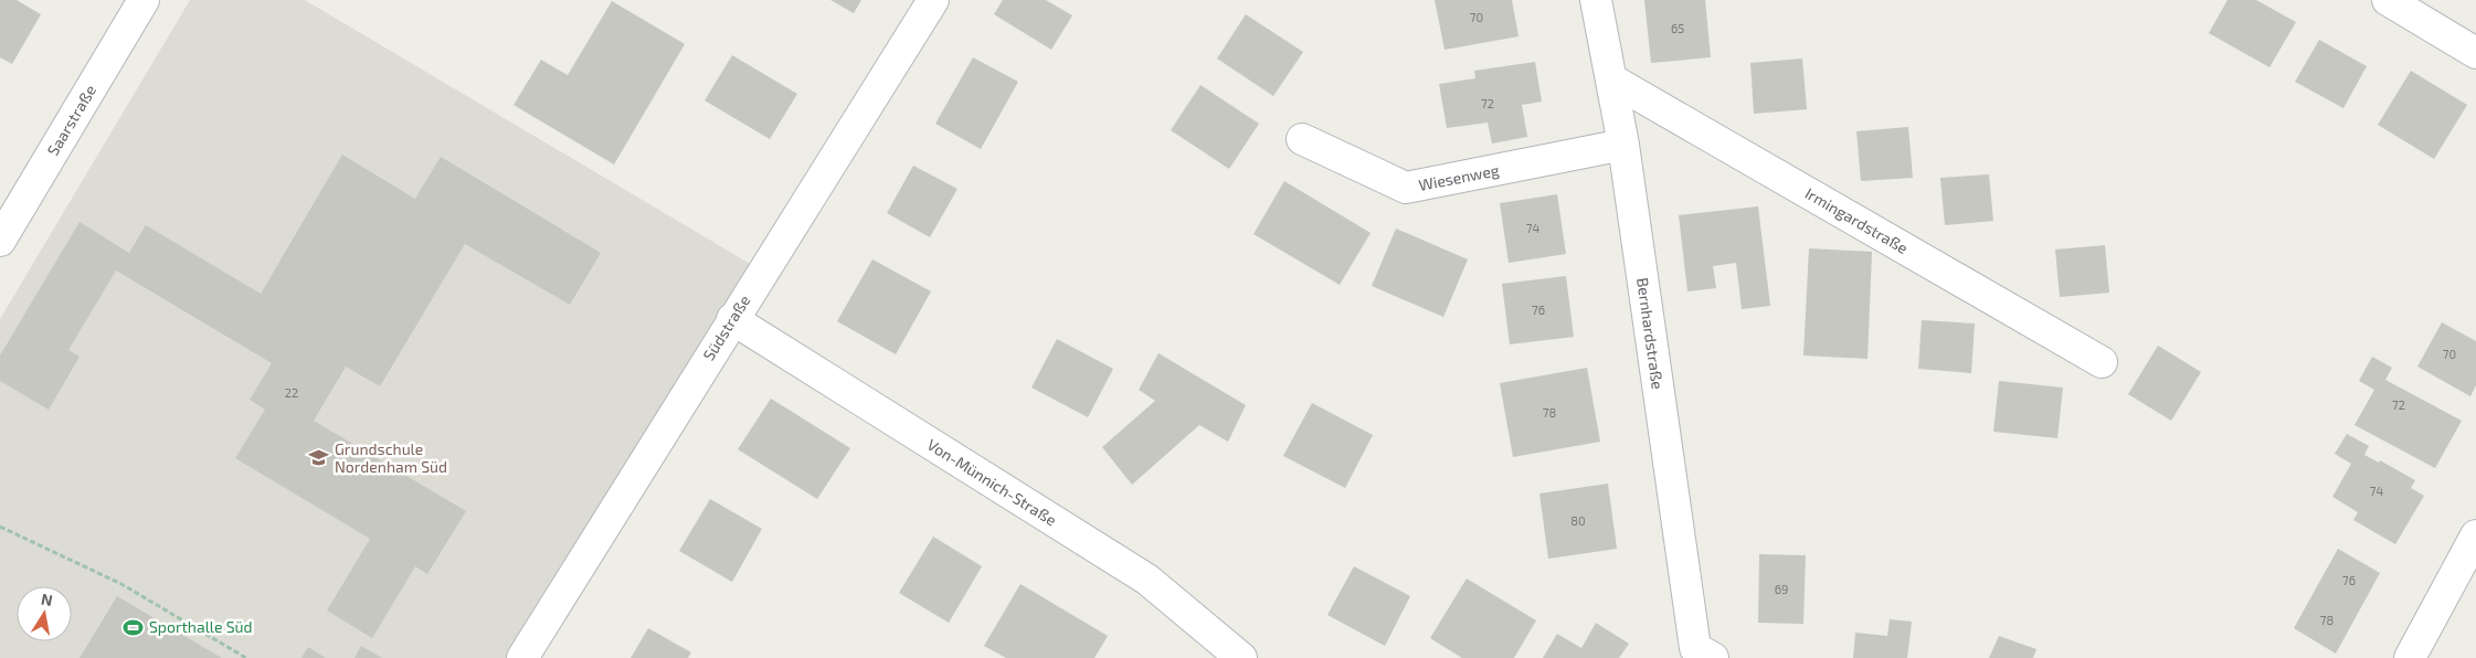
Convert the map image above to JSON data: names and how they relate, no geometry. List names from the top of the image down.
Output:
{
  "streets": {
    "street": [
      "Saarstraße",
      "Wiesenweg",
      "Irmingardstraße",
      "Südstraße",
      "Bernhardstraße",
      "Von-Münnich-Straße"
    ]
  },
  "crossings": [
    ["Wiesenweg", "Bernhardstraße"],
    ["Irmingardstraße", "Bernhardstraße"],
    ["Südstraße", "Von-Münnich-Straße"]
  ],
  "places": {
    "school or university": ["Grundschule Nordenham Süd"],
    "sports": ["Sporthalle Süd"]
  },
  "house_numbers": [
    "70",
    "65",
    "72",
    "74",
    "76",
    "70",
    "22",
    "72",
    "78",
    "74",
    "80",
    "76",
    "69",
    "78"
  ],
  "north": "top"
}
